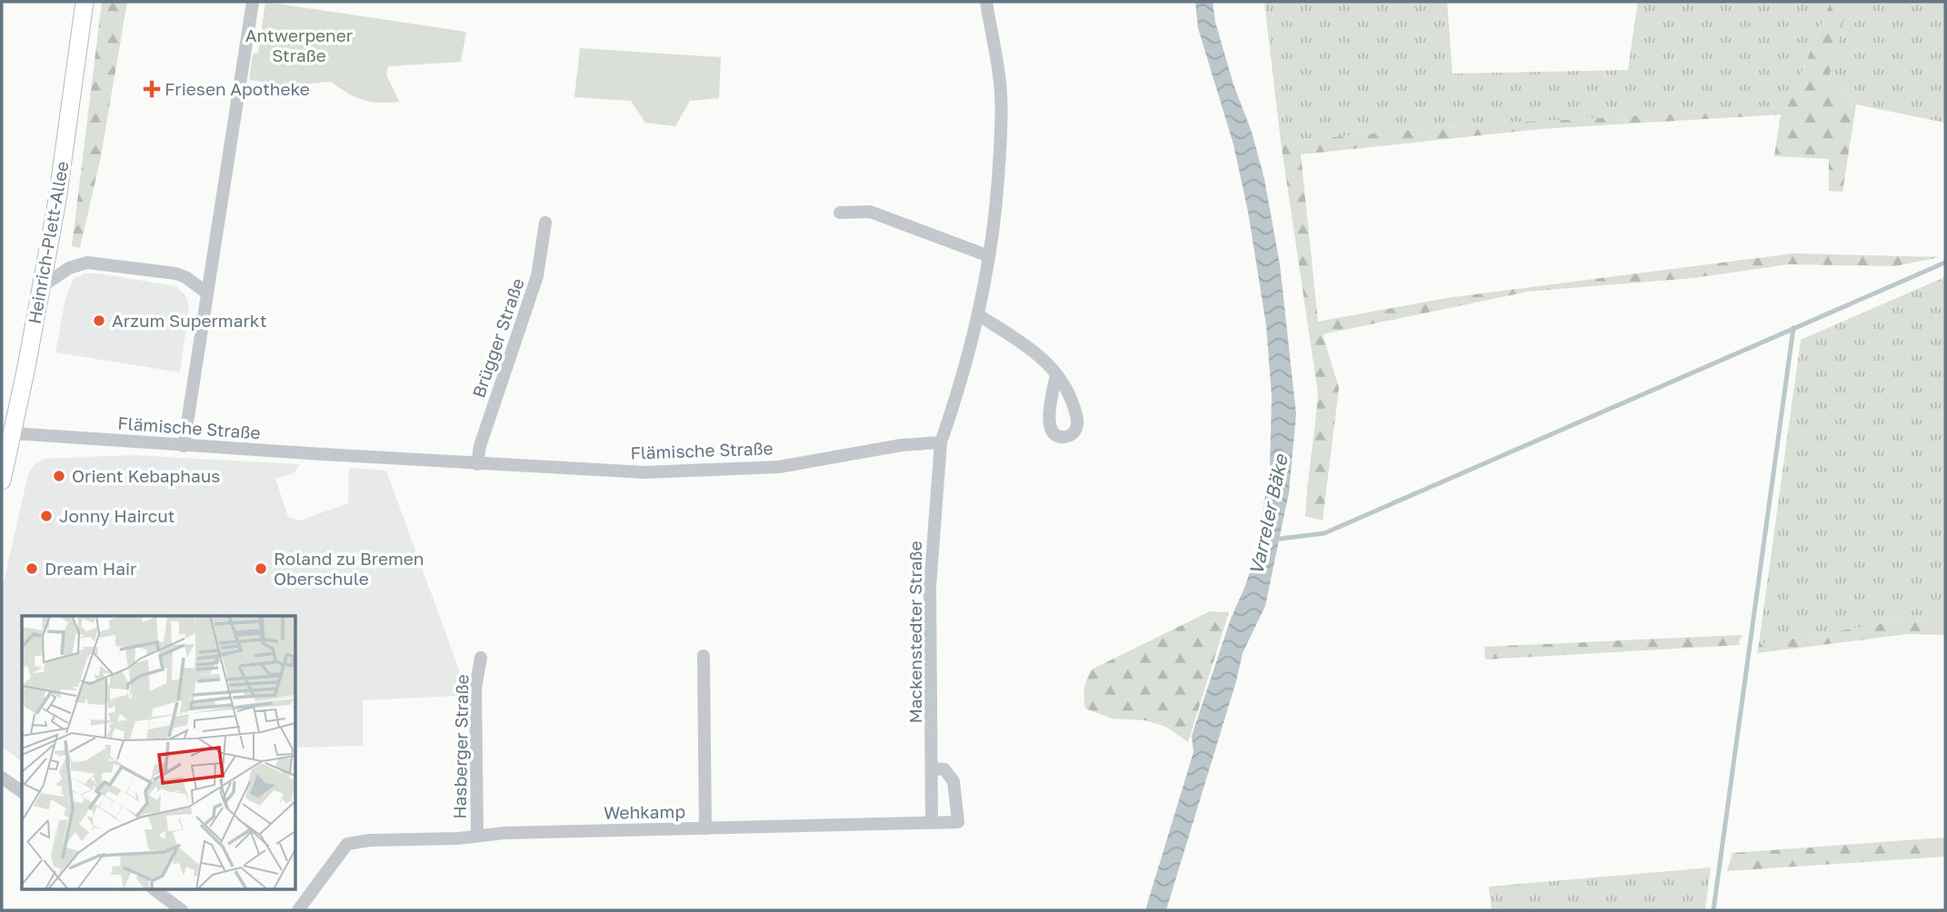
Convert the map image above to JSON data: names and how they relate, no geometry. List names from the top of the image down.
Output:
{
  "streets": {
    "main road": ["Heinrich-Plett-Allee"],
    "street": [
      "Brügger Straße",
      "Flämische Straße",
      "Mackenstedter Straße",
      "Hasberger Straße",
      "Wehkamp"
    ]
  },
  "crossings": [
    ["Heinrich-Plett-Allee", "Flämische Straße"],
    ["Brügger Straße", "Flämische Straße"],
    ["Flämische Straße", "Mackenstedter Straße"],
    ["Mackenstedter Straße", "Wehkamp"],
    ["Hasberger Straße", "Wehkamp"]
  ],
  "water": ["Varreler Bäke"],
  "parks": ["Antwerpener Straße"],
  "places": {
    "health": ["Friesen Apotheke"],
    "other": [
      "Arzum Supermarkt",
      "Orient Kebaphaus",
      "Jonny Haircut",
      "Dream Hair",
      "Roland zu Bremen Oberschule"
    ]
  }
}
